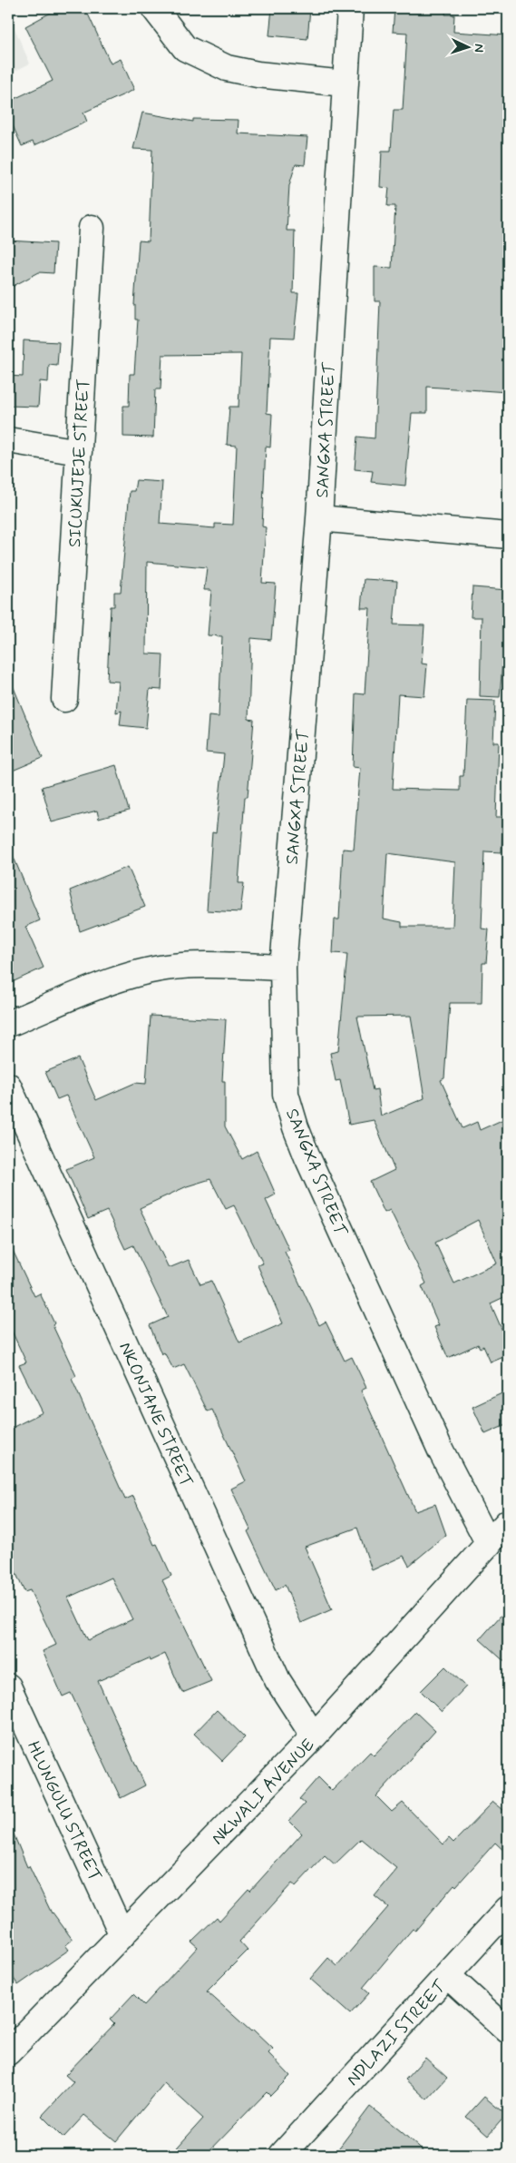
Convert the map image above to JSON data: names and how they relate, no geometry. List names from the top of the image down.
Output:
{
  "streets": {
    "street": [
      "SANGXA STREET",
      "SICUKUJEJE STREET",
      "NKONJANE STREET",
      "NKWALI AVENUE",
      "HLUNGULU STREET",
      "NDLAZI STREET"
    ]
  },
  "crossings": [
    ["SANGXA STREET", "NKWALI AVENUE"],
    ["NKONJANE STREET", "NKWALI AVENUE"],
    ["NKWALI AVENUE", "HLUNGULU STREET"]
  ],
  "north": "right"
}
